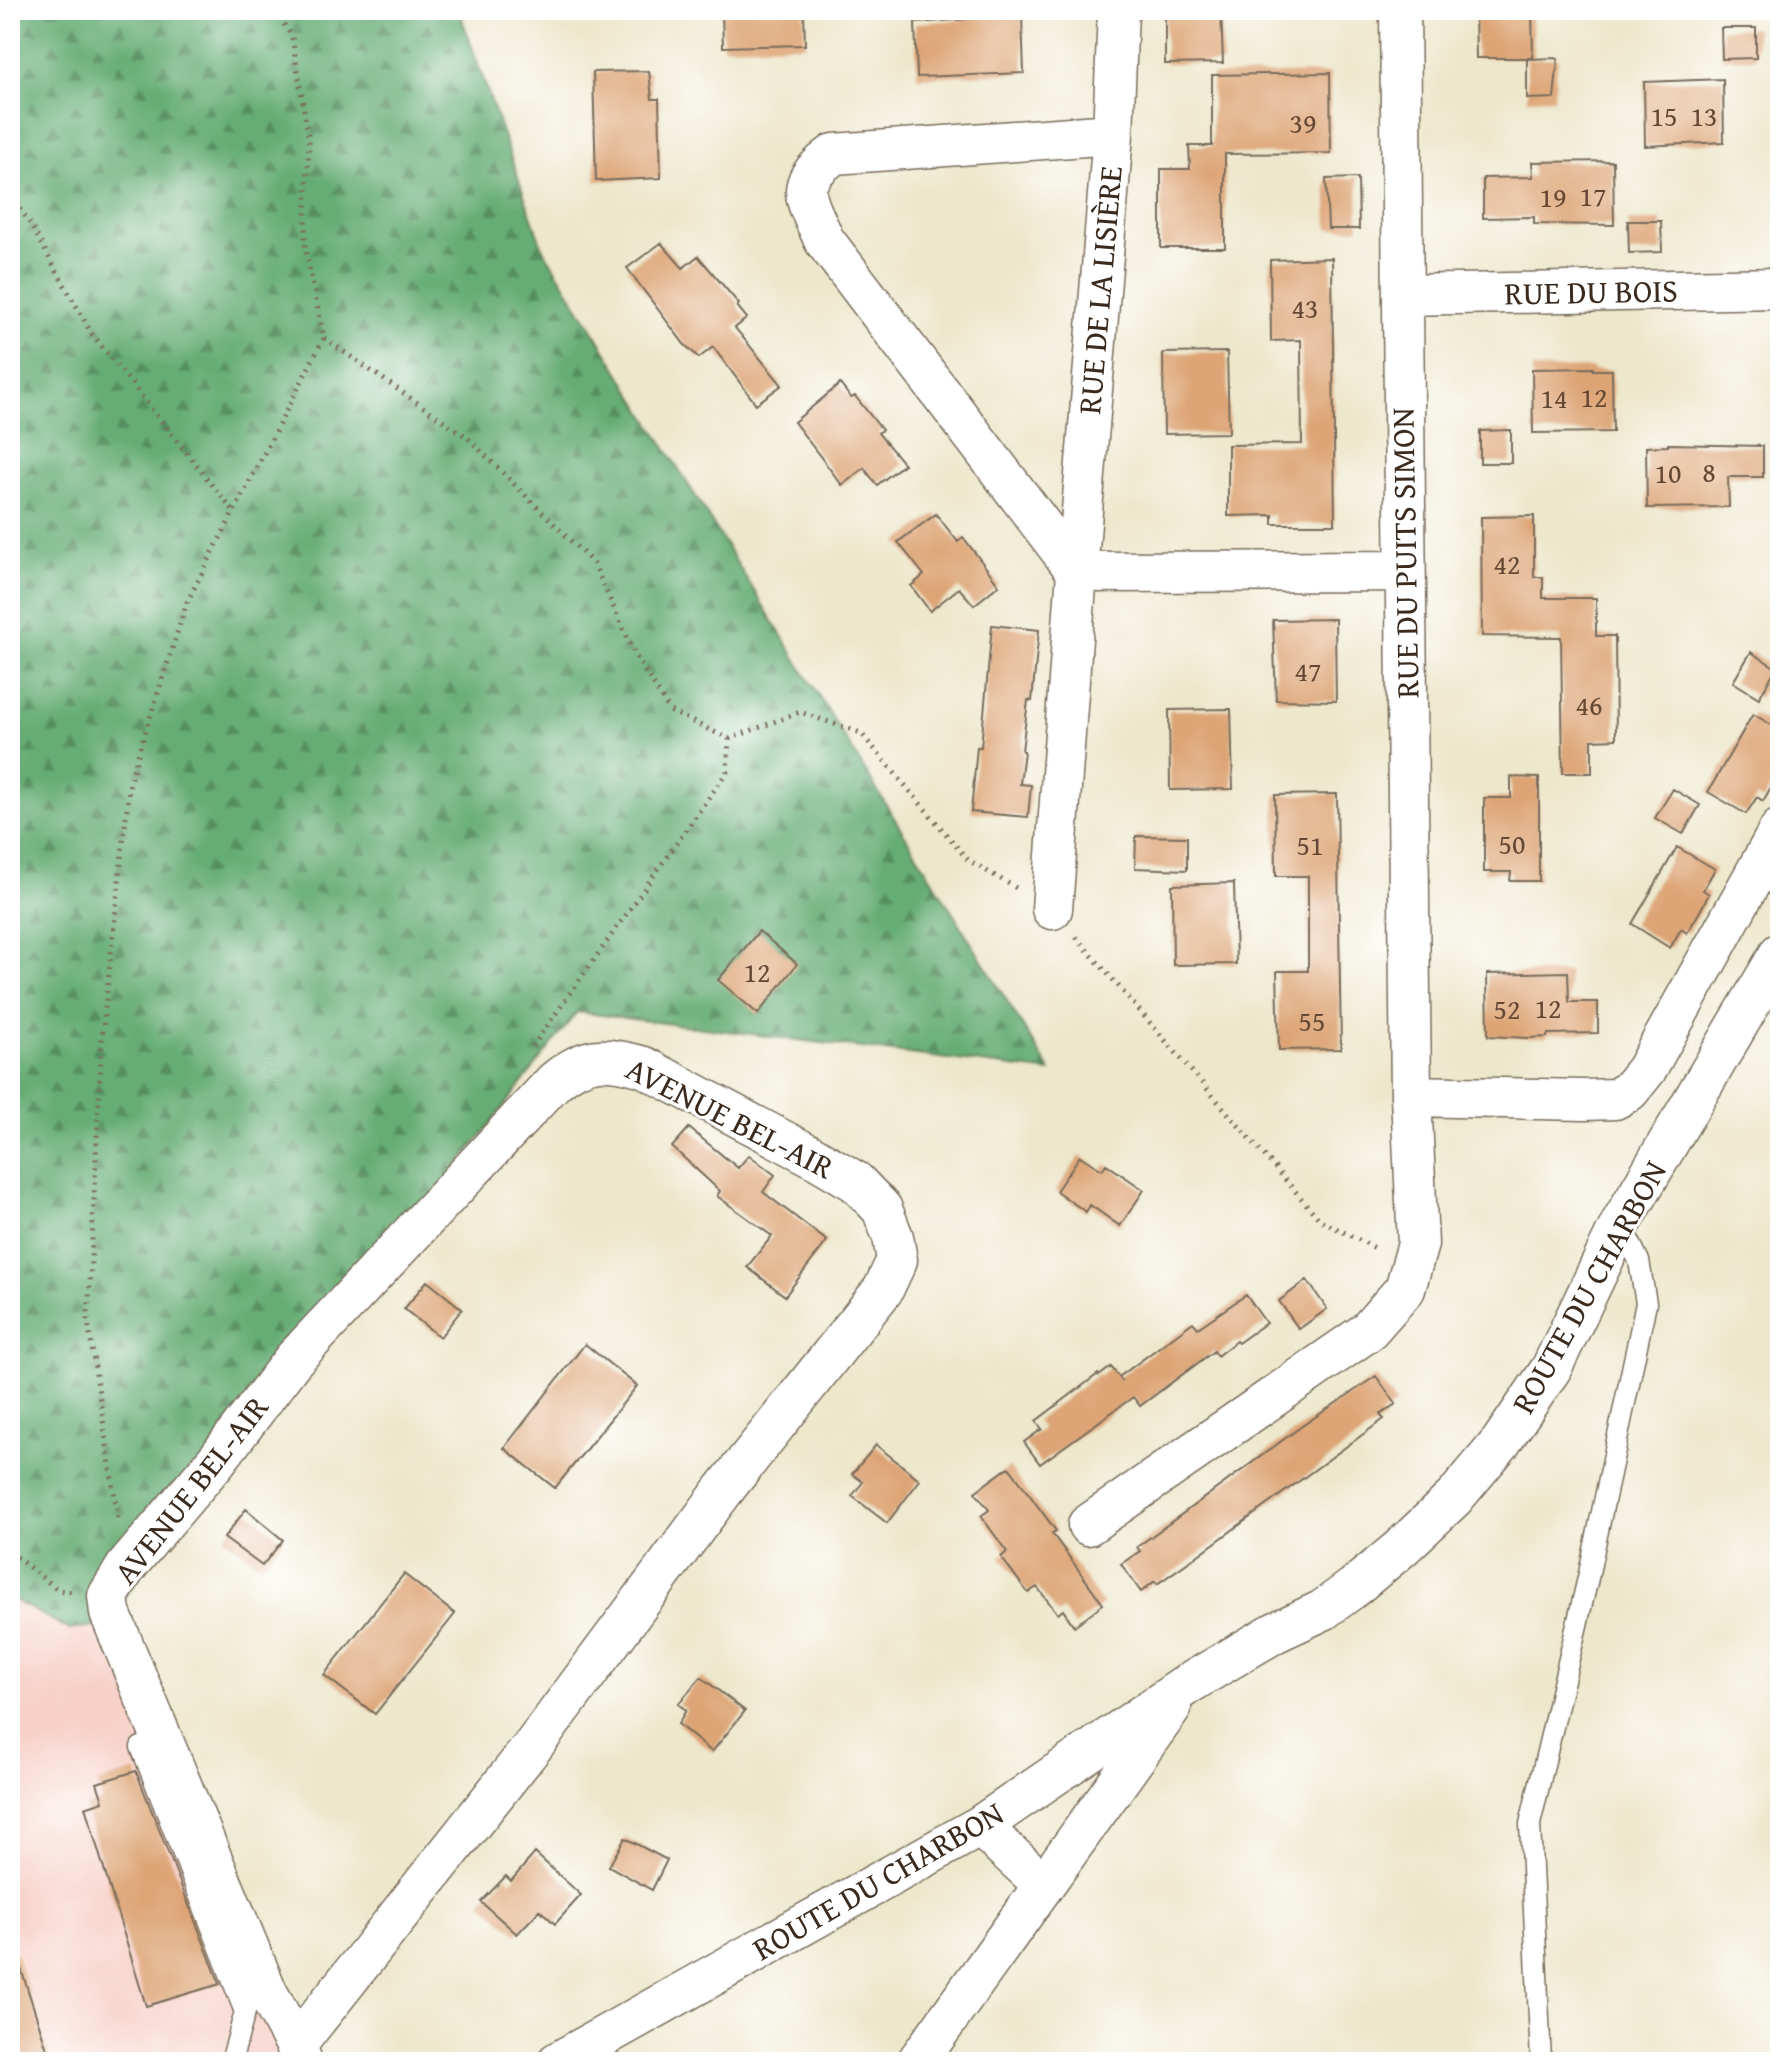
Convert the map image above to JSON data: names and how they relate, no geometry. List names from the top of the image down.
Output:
{
  "streets": {
    "street": [
      "RUE DE LA LISIÈRE",
      "RUE DU BOIS",
      "RUE DU PUITS SIMON",
      "AVENUE BEL-AIR",
      "ROUTE DU CHARBON"
    ]
  },
  "crossings": [
    ["RUE DU BOIS", "RUE DU PUITS SIMON"]
  ],
  "house_numbers": [
    "15",
    "13",
    "39",
    "17",
    "19",
    "43",
    "12",
    "14",
    "8",
    "10",
    "42",
    "47",
    "46",
    "50",
    "51",
    "12",
    "12",
    "52",
    "55"
  ]
}
